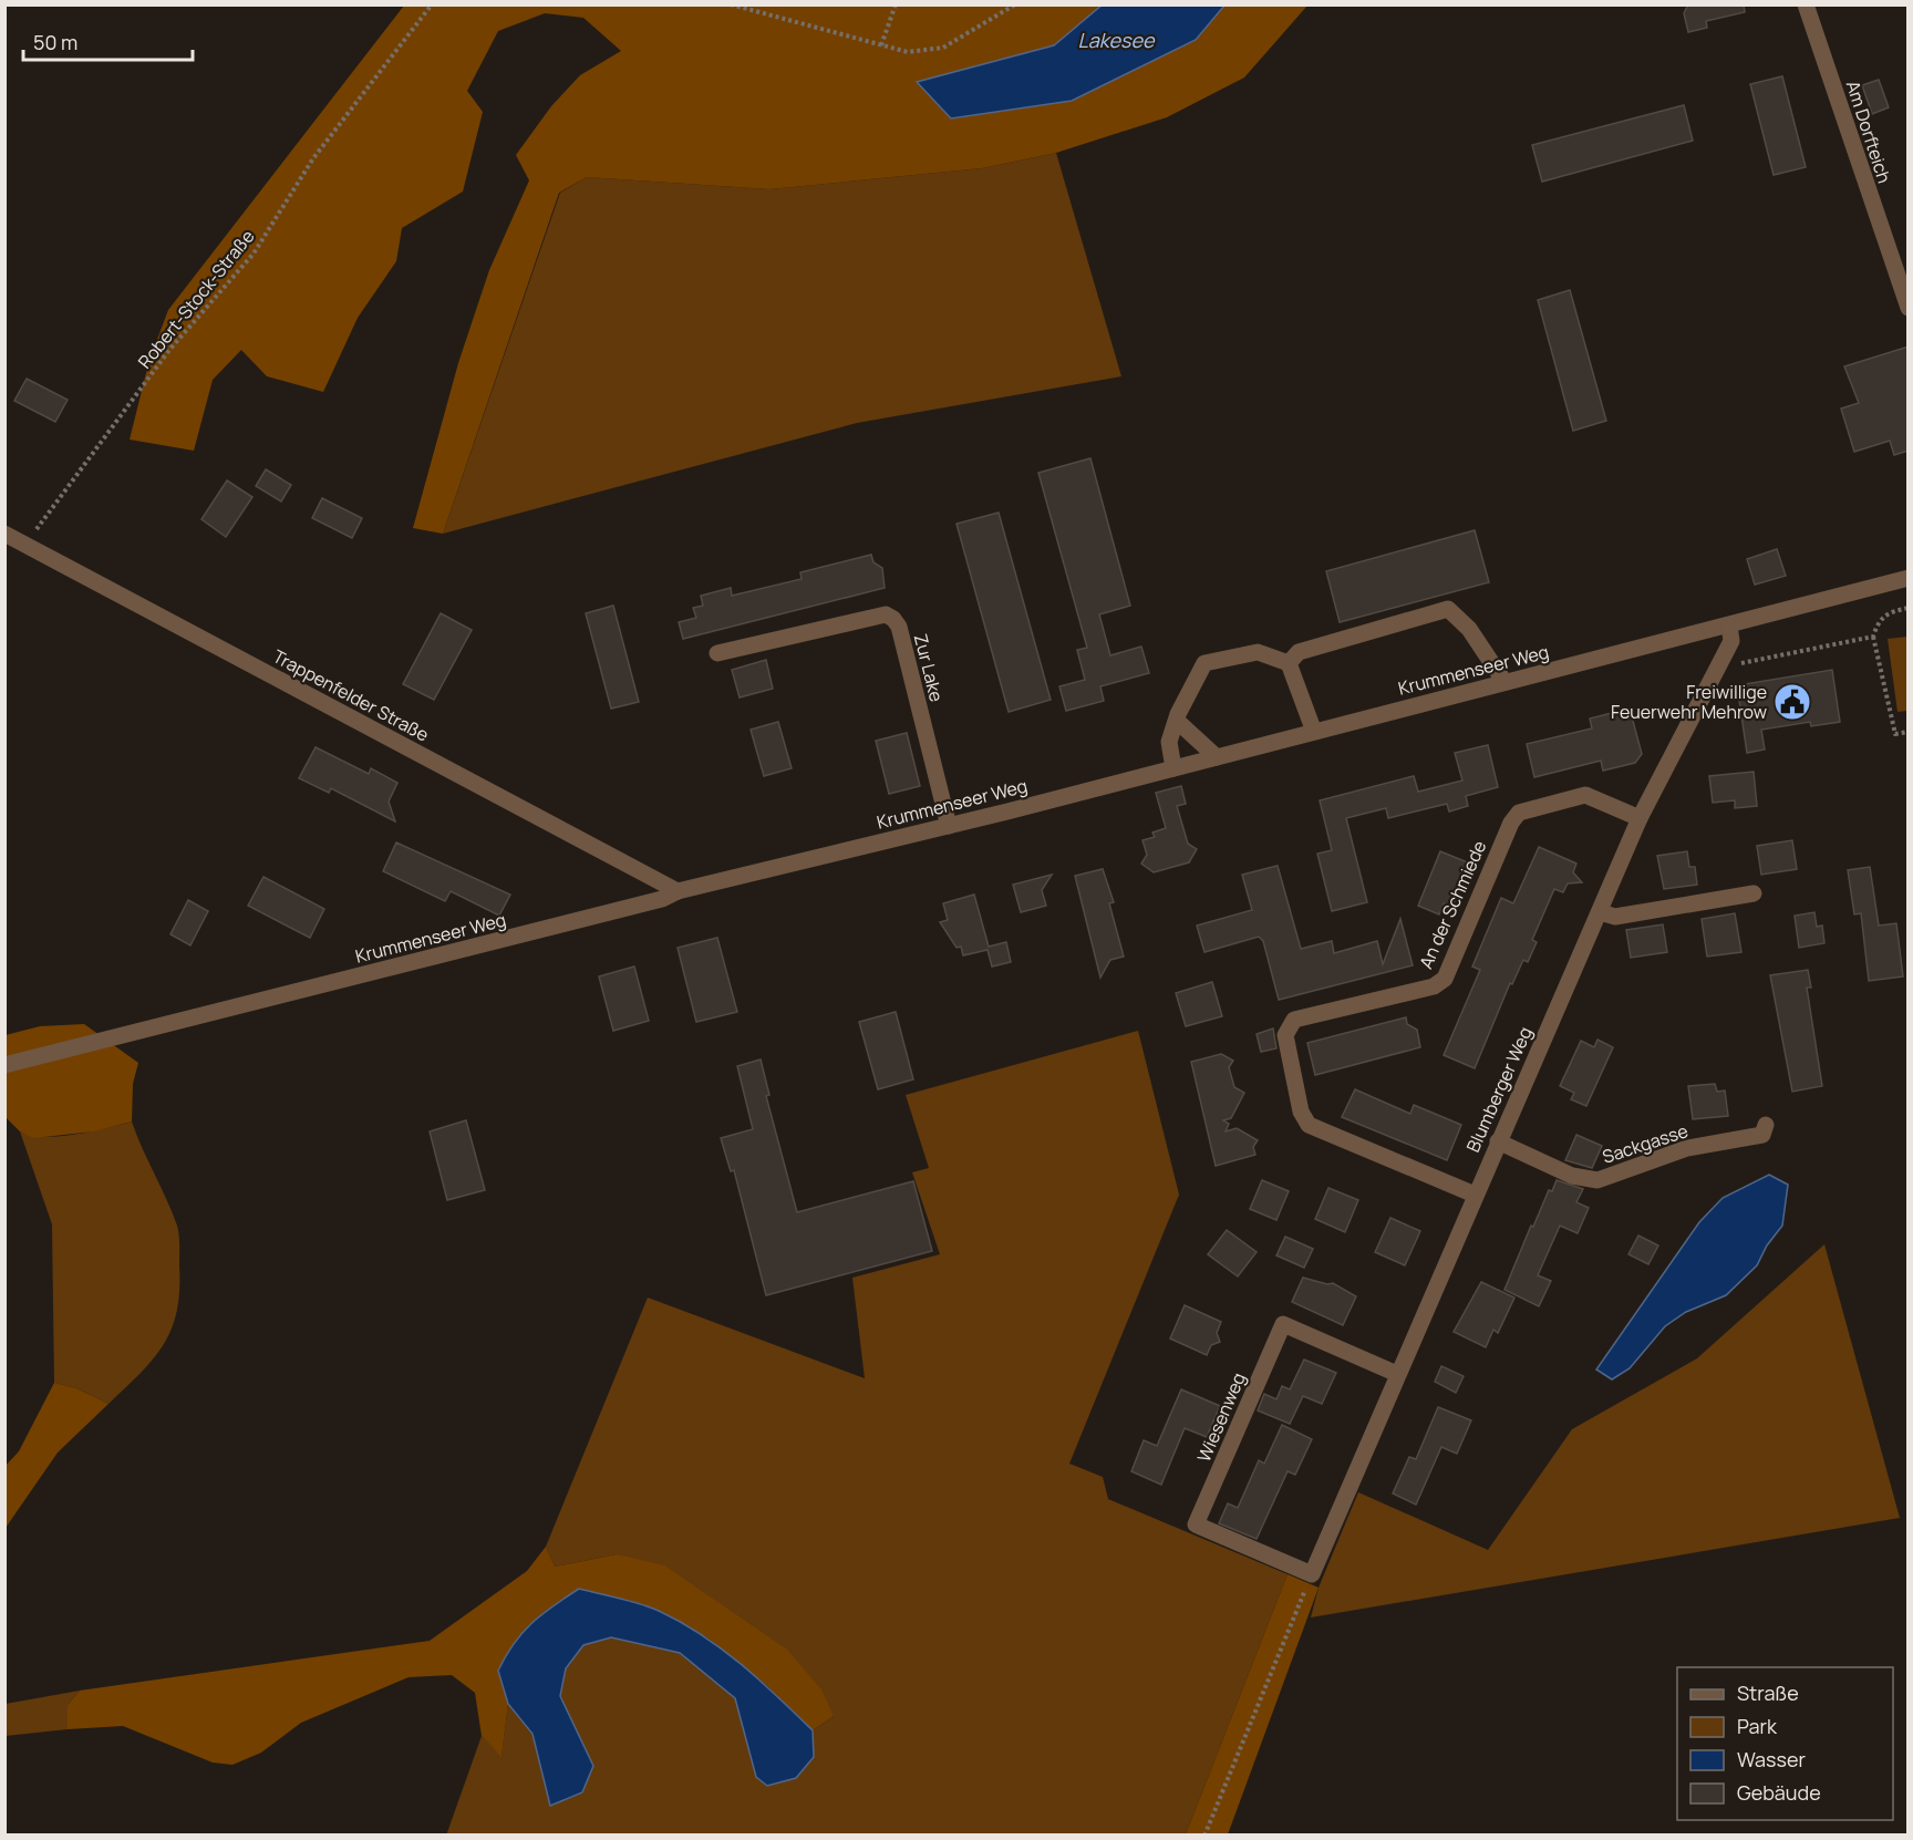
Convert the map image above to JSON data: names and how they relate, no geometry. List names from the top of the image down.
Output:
{
  "streets": {
    "street": [
      "Am Dorfteich",
      "Zur Lake",
      "Krummenseer Weg",
      "Trappenfelder Straße",
      "An der Schmiede",
      "Blumberger Weg",
      "Sackgasse",
      "Wiesenweg"
    ],
    "path": ["Robert-Stock-Straße"]
  },
  "crossings": [
    ["Robert-Stock-Straße", "Trappenfelder Straße"],
    ["Zur Lake", "Krummenseer Weg"],
    ["Krummenseer Weg", "Trappenfelder Straße"],
    ["Krummenseer Weg", "Blumberger Weg"],
    ["An der Schmiede", "Blumberger Weg"],
    ["Blumberger Weg", "Sackgasse"],
    ["Blumberger Weg", "Wiesenweg"]
  ],
  "water": ["Lakesee"],
  "places": {
    "public building": ["Freiwillige Feuerwehr Mehrow"]
  },
  "legend": [
    "Straße",
    "Park",
    "Wasser",
    "Gebäude"
  ],
  "scale_bar": "50 m"
}
